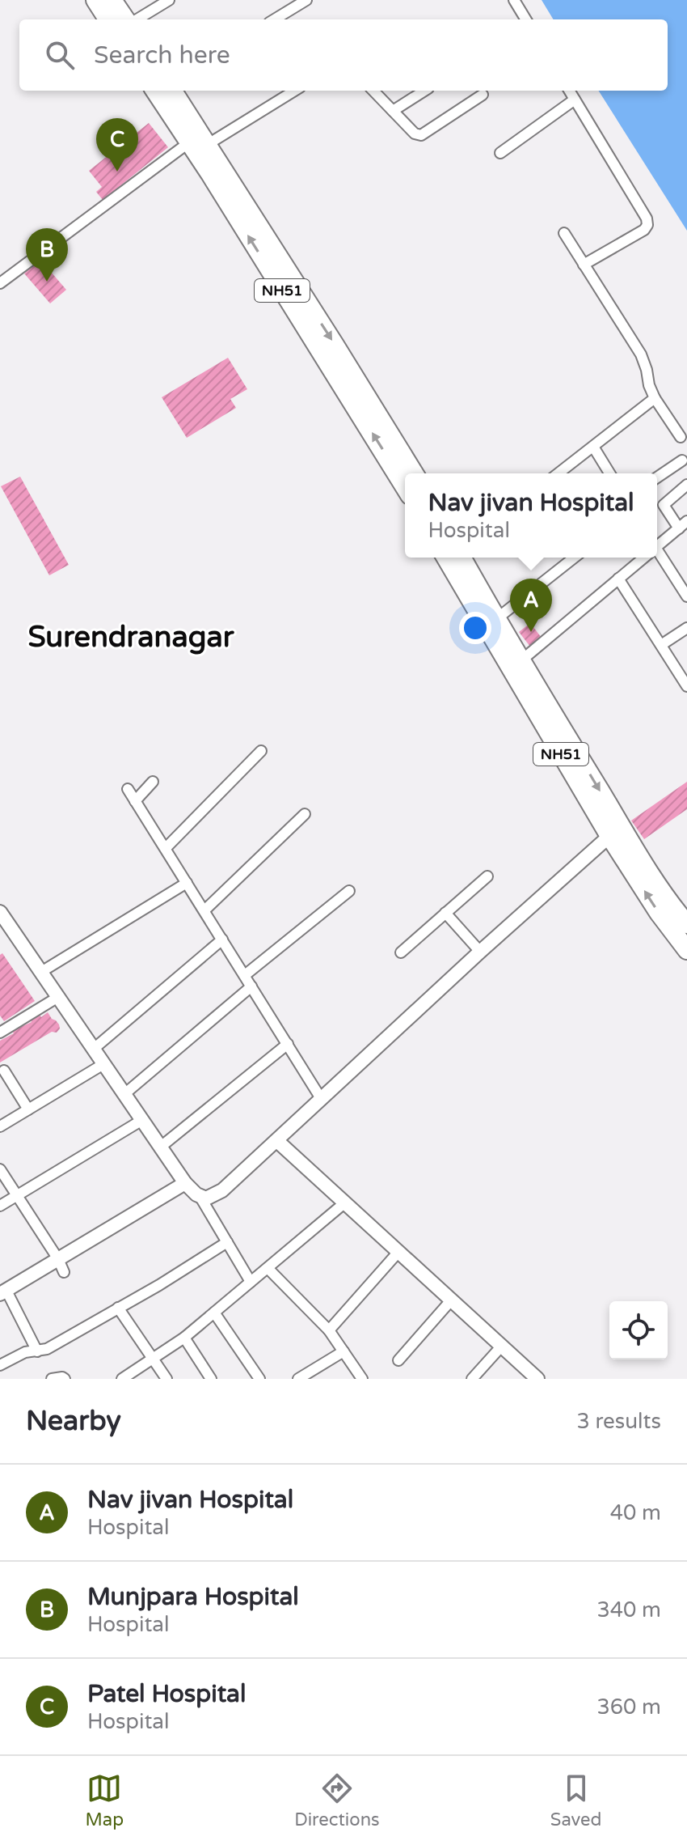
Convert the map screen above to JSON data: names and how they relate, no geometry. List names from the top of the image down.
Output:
{
  "streets": {
    "highway": ["NH51"]
  },
  "districts": ["Surendranagar"],
  "page": {
    "search": "Search here",
    "pins": ["C", "B", "A"],
    "popup": ["Nav jivan Hospital", "Hospital"],
    "heading": ["Nearby", "3 results"],
    "list": [
      {
        "mark": "A",
        "name": "Nav jivan Hospital",
        "note": "Hospital",
        "value": "40 m"
      },
      {
        "mark": "B",
        "name": "Munjpara Hospital",
        "note": "Hospital",
        "value": "340 m"
      },
      {
        "mark": "C",
        "name": "Patel Hospital",
        "note": "Hospital",
        "value": "360 m"
      }
    ],
    "nav": ["Map", "Directions", "Saved"]
  }
}
